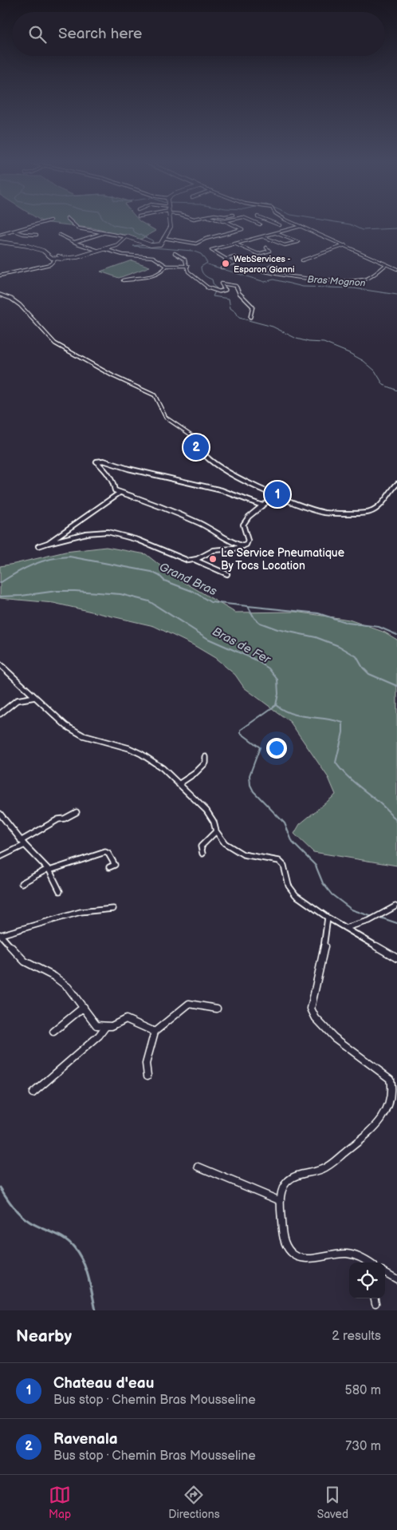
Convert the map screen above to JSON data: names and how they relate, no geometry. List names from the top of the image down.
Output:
{
  "water": ["Bras Mognon", "Grand Bras", "Bras de Fer"],
  "places": ["WebServices - Esparon Gianni", "Le Service Pneumatique By Tocs Location"],
  "page": {
    "search": "Search here",
    "pins": ["2", "1"],
    "heading": ["Nearby", "2 results"],
    "list": [
      {
        "mark": "1",
        "name": "Chateau d'eau",
        "note": "Bus stop · Chemin Bras Mousseline",
        "value": "580 m"
      },
      {
        "mark": "2",
        "name": "Ravenala",
        "note": "Bus stop · Chemin Bras Mousseline",
        "value": "730 m"
      }
    ],
    "nav": ["Map", "Directions", "Saved"]
  }
}
